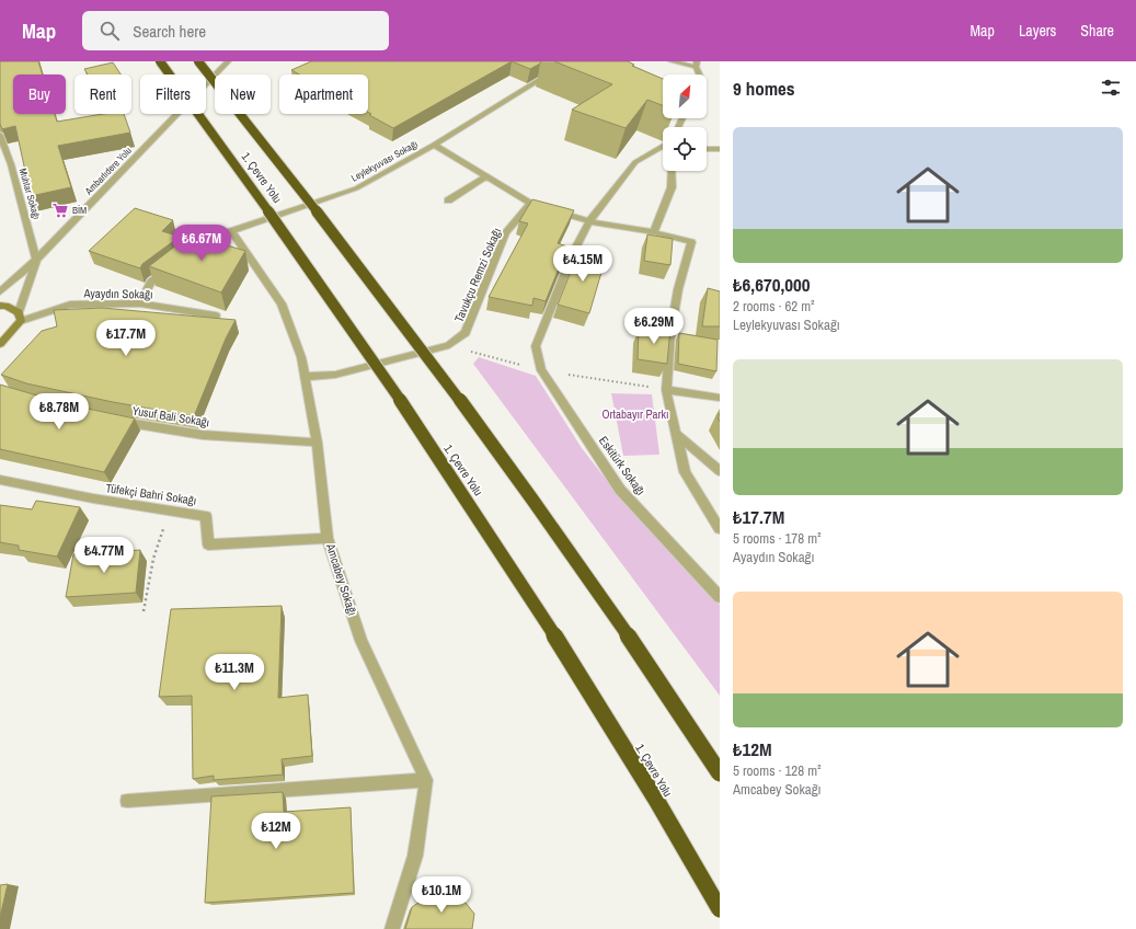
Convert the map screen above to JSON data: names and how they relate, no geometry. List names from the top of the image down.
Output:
{
  "streets": {
    "highway": ["1. Çevre Yolu"],
    "street": [
      "Leylekyuvası Sokağı",
      "Ambarlıdere Yolu",
      "Muhtar Sokağı",
      "Tavukçu Remzi Sokağı",
      "Ayaydın Sokağı",
      "Yusuf Bali Sokağı",
      "Eskitürk Sokağı",
      "Tüfekçi Bahri Sokağı",
      "Amcabey Sokağı"
    ]
  },
  "crossings": [
    ["Leylekyuvası Sokağı", "Amcabey Sokağı"],
    ["Ambarlıdere Yolu", "Muhtar Sokağı"],
    ["Tavukçu Remzi Sokağı", "Amcabey Sokağı"],
    ["Yusuf Bali Sokağı", "Amcabey Sokağı"],
    ["Tüfekçi Bahri Sokağı", "Amcabey Sokağı"]
  ],
  "parks": ["Ortabayır Parkı"],
  "places": {
    "supermarket": ["BİM"]
  },
  "north": "top right",
  "page": {
    "header": "Map",
    "search": "Search here",
    "nav": ["Map", "Layers", "Share"],
    "heading": "9 homes",
    "chip": [
      "Buy",
      "Rent",
      "Filters",
      "New",
      "Apartment"
    ],
    "list": [
      {
        "name": "₺6,670,000",
        "note": "2 rooms · 62 m² · Leylekyuvası Sokağı"
      },
      {
        "name": "₺17.7M",
        "note": "5 rooms · 178 m² · Ayaydın Sokağı"
      },
      {
        "name": "₺12M",
        "note": "5 rooms · 128 m² · Amcabey Sokağı"
      }
    ],
    "price": [
      "₺6.67M",
      "₺4.15M",
      "₺6.29M",
      "₺17.7M",
      "₺8.78M",
      "₺4.77M",
      "₺11.3M",
      "₺12M",
      "₺10.1M"
    ]
  }
}
